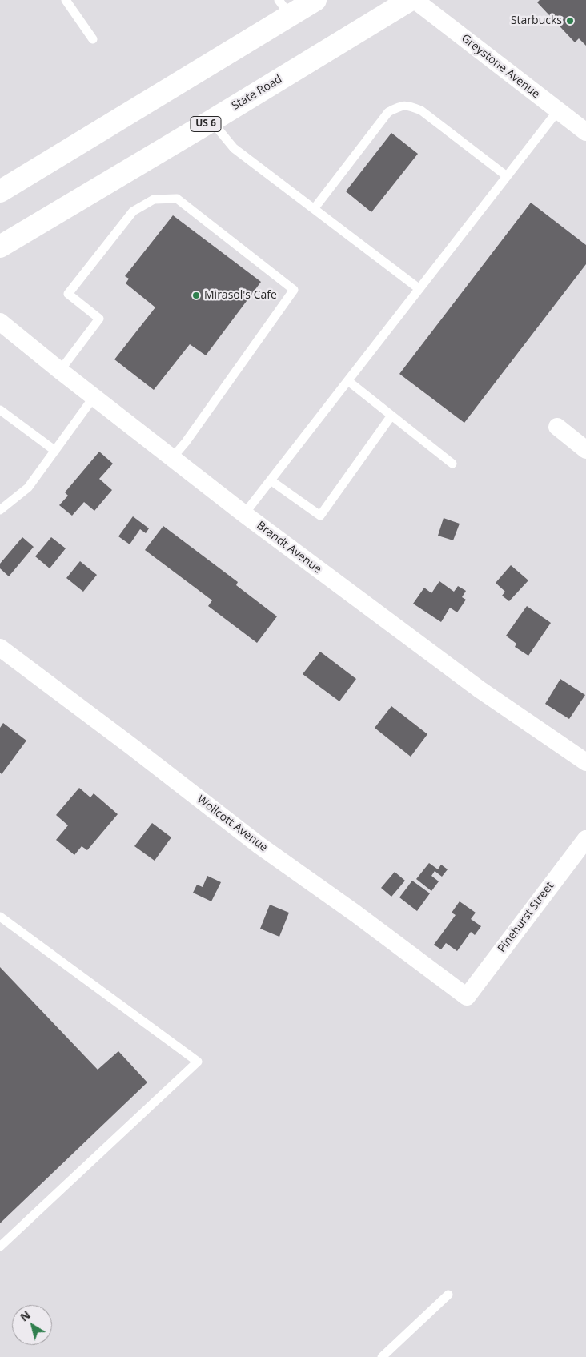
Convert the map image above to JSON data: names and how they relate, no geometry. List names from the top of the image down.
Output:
{
  "streets": {
    "main road": ["State Road", "US 6"],
    "street": [
      "Greystone Avenue",
      "Brandt Avenue",
      "Wollcott Avenue",
      "Pinehurst Street"
    ]
  },
  "crossings": [
    ["Wollcott Avenue", "Pinehurst Street"]
  ],
  "places": ["Starbucks", "Mirasol's Cafe"],
  "north": "top left"
}
